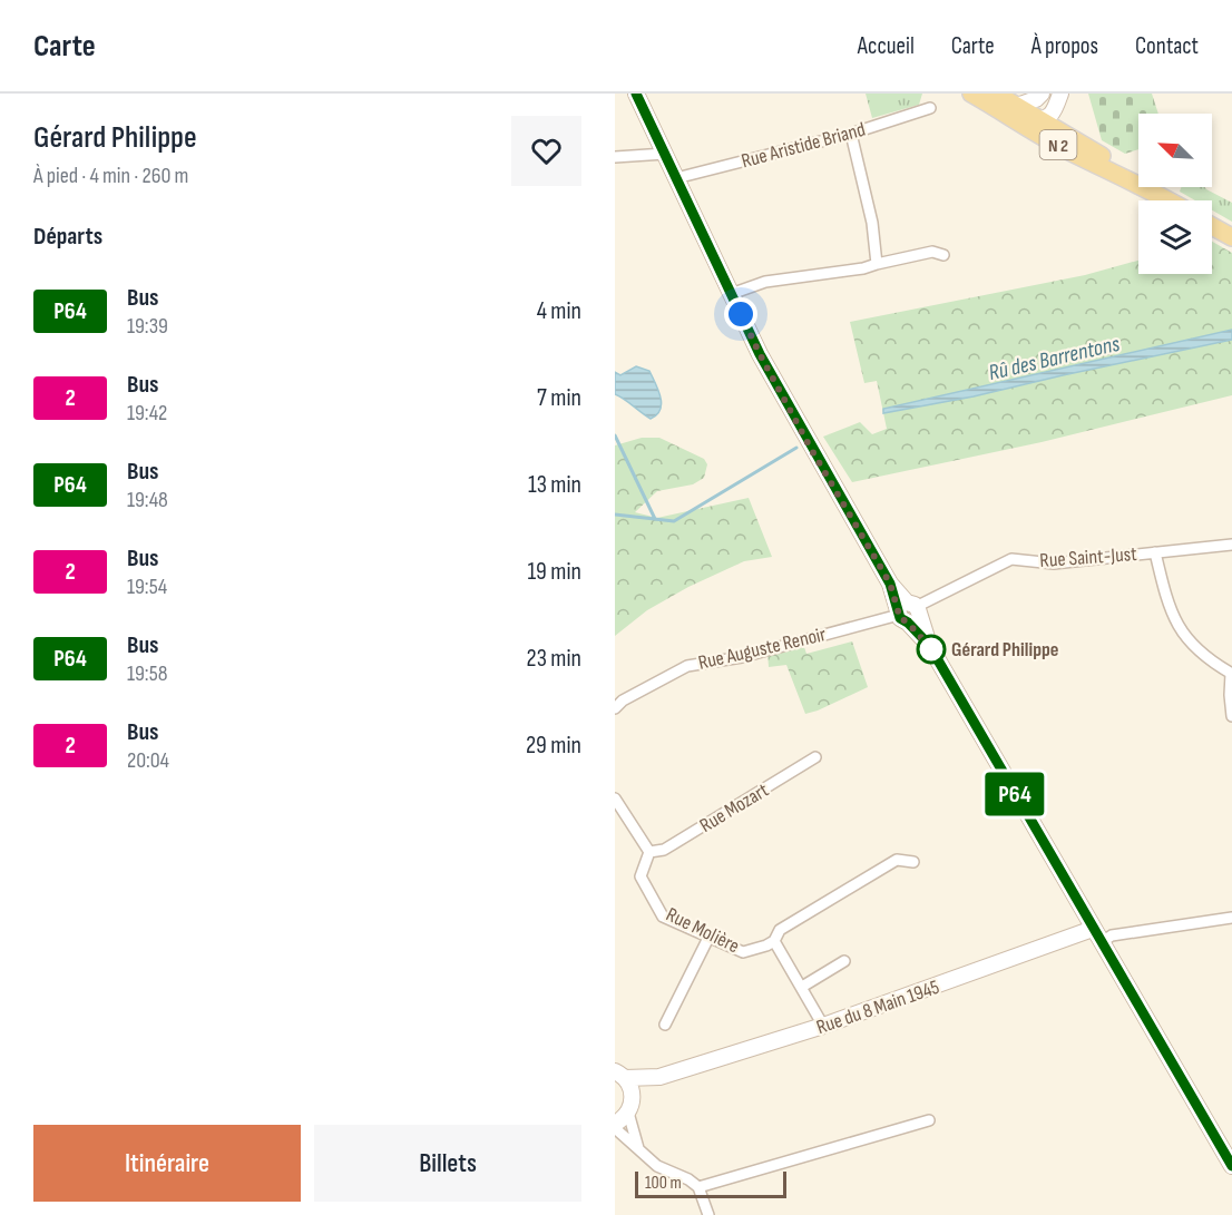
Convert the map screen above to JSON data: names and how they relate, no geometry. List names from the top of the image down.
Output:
{
  "streets": {
    "main road": ["N 2", "Rue du 8 Main 1945"],
    "street": [
      "Rue Aristide Briand",
      "Rue Saint-Just",
      "Rue Auguste Renoir",
      "Rue Mozart",
      "Rue Molière"
    ]
  },
  "crossings": [
    ["Rue Saint-Just", "Rue Auguste Renoir"],
    ["Rue Mozart", "Rue Molière"]
  ],
  "water": ["Rû des Barrentons"],
  "places": ["Gérard Philippe"],
  "lines": ["bus line P64"],
  "scale_bar": "100 m",
  "north": "top left",
  "page": {
    "header": "Carte",
    "nav": [
      "Accueil",
      "Carte",
      "À propos",
      "Contact"
    ],
    "heading": [
      ["Gérard Philippe", "À pied · 4 min · 260 m"],
      "Départs"
    ],
    "on_map": "P64",
    "list": [
      {
        "mark": "P64",
        "name": "Bus",
        "note": "19:39",
        "value": "4 min"
      },
      {
        "mark": "2",
        "name": "Bus",
        "note": "19:42",
        "value": "7 min"
      },
      {
        "mark": "P64",
        "name": "Bus",
        "note": "19:48",
        "value": "13 min"
      },
      {
        "mark": "2",
        "name": "Bus",
        "note": "19:54",
        "value": "19 min"
      },
      {
        "mark": "P64",
        "name": "Bus",
        "note": "19:58",
        "value": "23 min"
      },
      {
        "mark": "2",
        "name": "Bus",
        "note": "20:04",
        "value": "29 min"
      }
    ],
    "buttons": ["Itinéraire", "Billets"],
    "scale": "100 m"
  }
}
